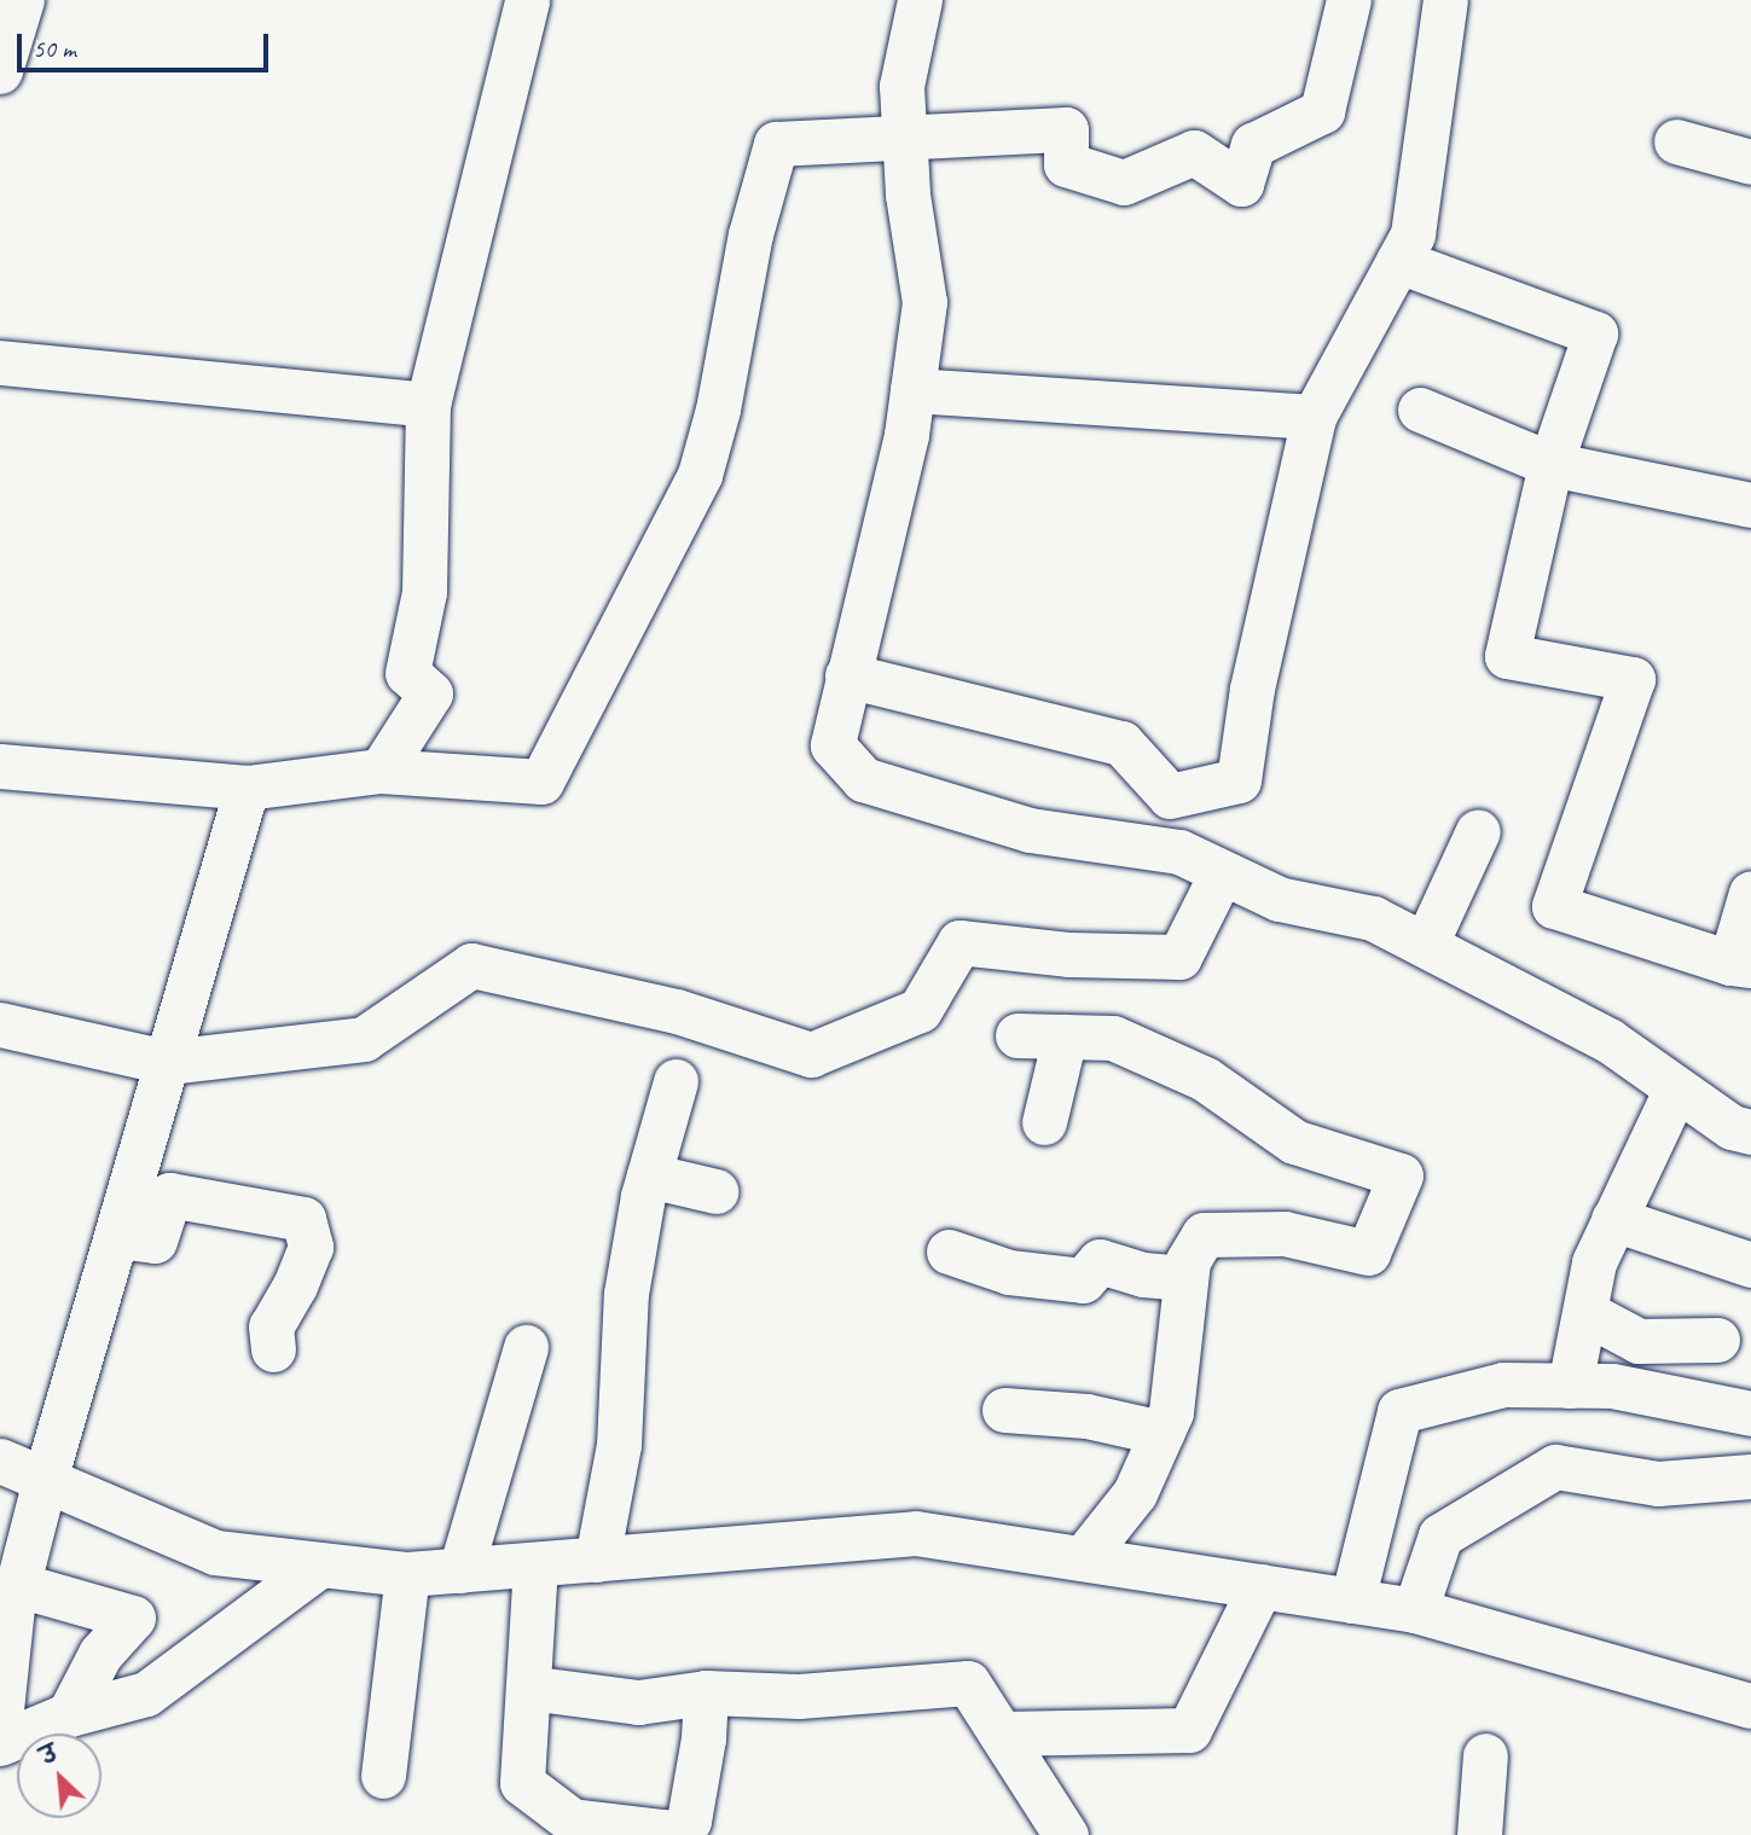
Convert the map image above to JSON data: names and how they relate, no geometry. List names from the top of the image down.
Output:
{
  "scale_bar": "50 m",
  "north": "top left"
}
